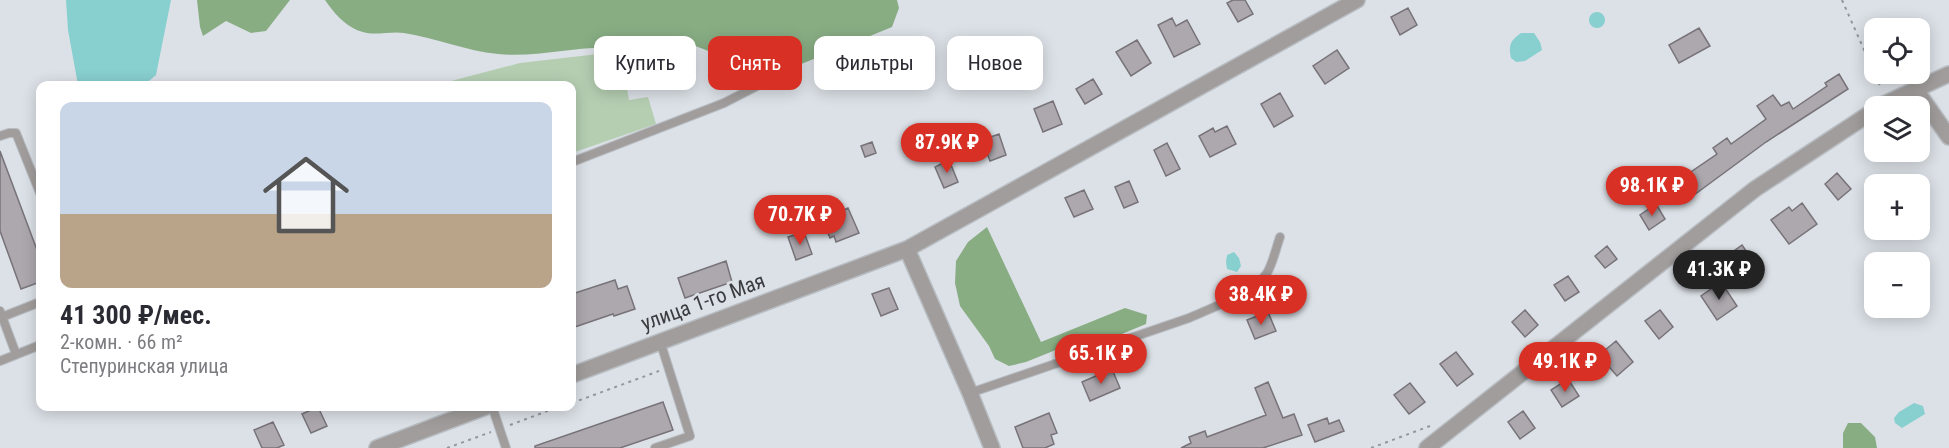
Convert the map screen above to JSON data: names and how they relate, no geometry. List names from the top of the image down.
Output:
{
  "streets": {
    "street": ["улица 1-го Мая"]
  },
  "page": {
    "map_buttons": ["+", "−"],
    "chip": [
      "Купить",
      "Снять",
      "Фильтры",
      "Новое"
    ],
    "list": [
      {
        "name": "41 300 ₽/мес.",
        "note": "2-комн. · 66 m² · Степуринская улица"
      }
    ],
    "price": [
      "87.9K ₽",
      "98.1K ₽",
      "70.7K ₽",
      "41.3K ₽",
      "38.4K ₽",
      "65.1K ₽",
      "49.1K ₽"
    ]
  }
}
